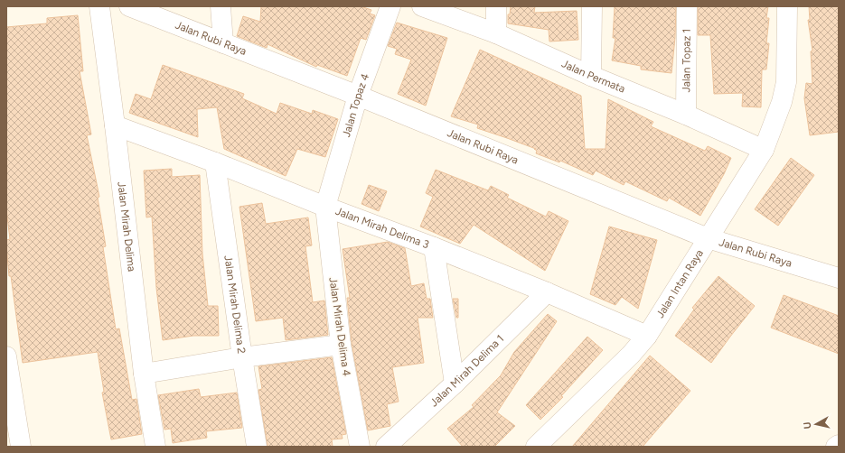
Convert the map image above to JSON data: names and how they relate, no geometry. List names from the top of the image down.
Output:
{
  "streets": {
    "street": [
      "Jalan Rubi Raya",
      "Jalan Topaz 1",
      "Jalan Permata",
      "Jalan Topaz 4",
      "Jalan Mirah Delima",
      "Jalan Mirah Delima 3",
      "Jalan Intan Raya",
      "Jalan Mirah Delima 2",
      "Jalan Mirah Delima 4",
      "Jalan Mirah Delima 1"
    ]
  },
  "crossings": [
    ["Jalan Rubi Raya", "Jalan Topaz 4"],
    ["Jalan Rubi Raya", "Jalan Intan Raya"],
    ["Jalan Topaz 1", "Jalan Permata"],
    ["Jalan Permata", "Jalan Intan Raya"],
    ["Jalan Topaz 4", "Jalan Mirah Delima 3"],
    ["Jalan Topaz 4", "Jalan Mirah Delima 4"],
    ["Jalan Mirah Delima", "Jalan Mirah Delima 3"],
    ["Jalan Mirah Delima 3", "Jalan Intan Raya"],
    ["Jalan Mirah Delima 3", "Jalan Mirah Delima 2"],
    ["Jalan Mirah Delima 3", "Jalan Mirah Delima 4"],
    ["Jalan Mirah Delima 3", "Jalan Mirah Delima 1"]
  ],
  "north": "left"
}
